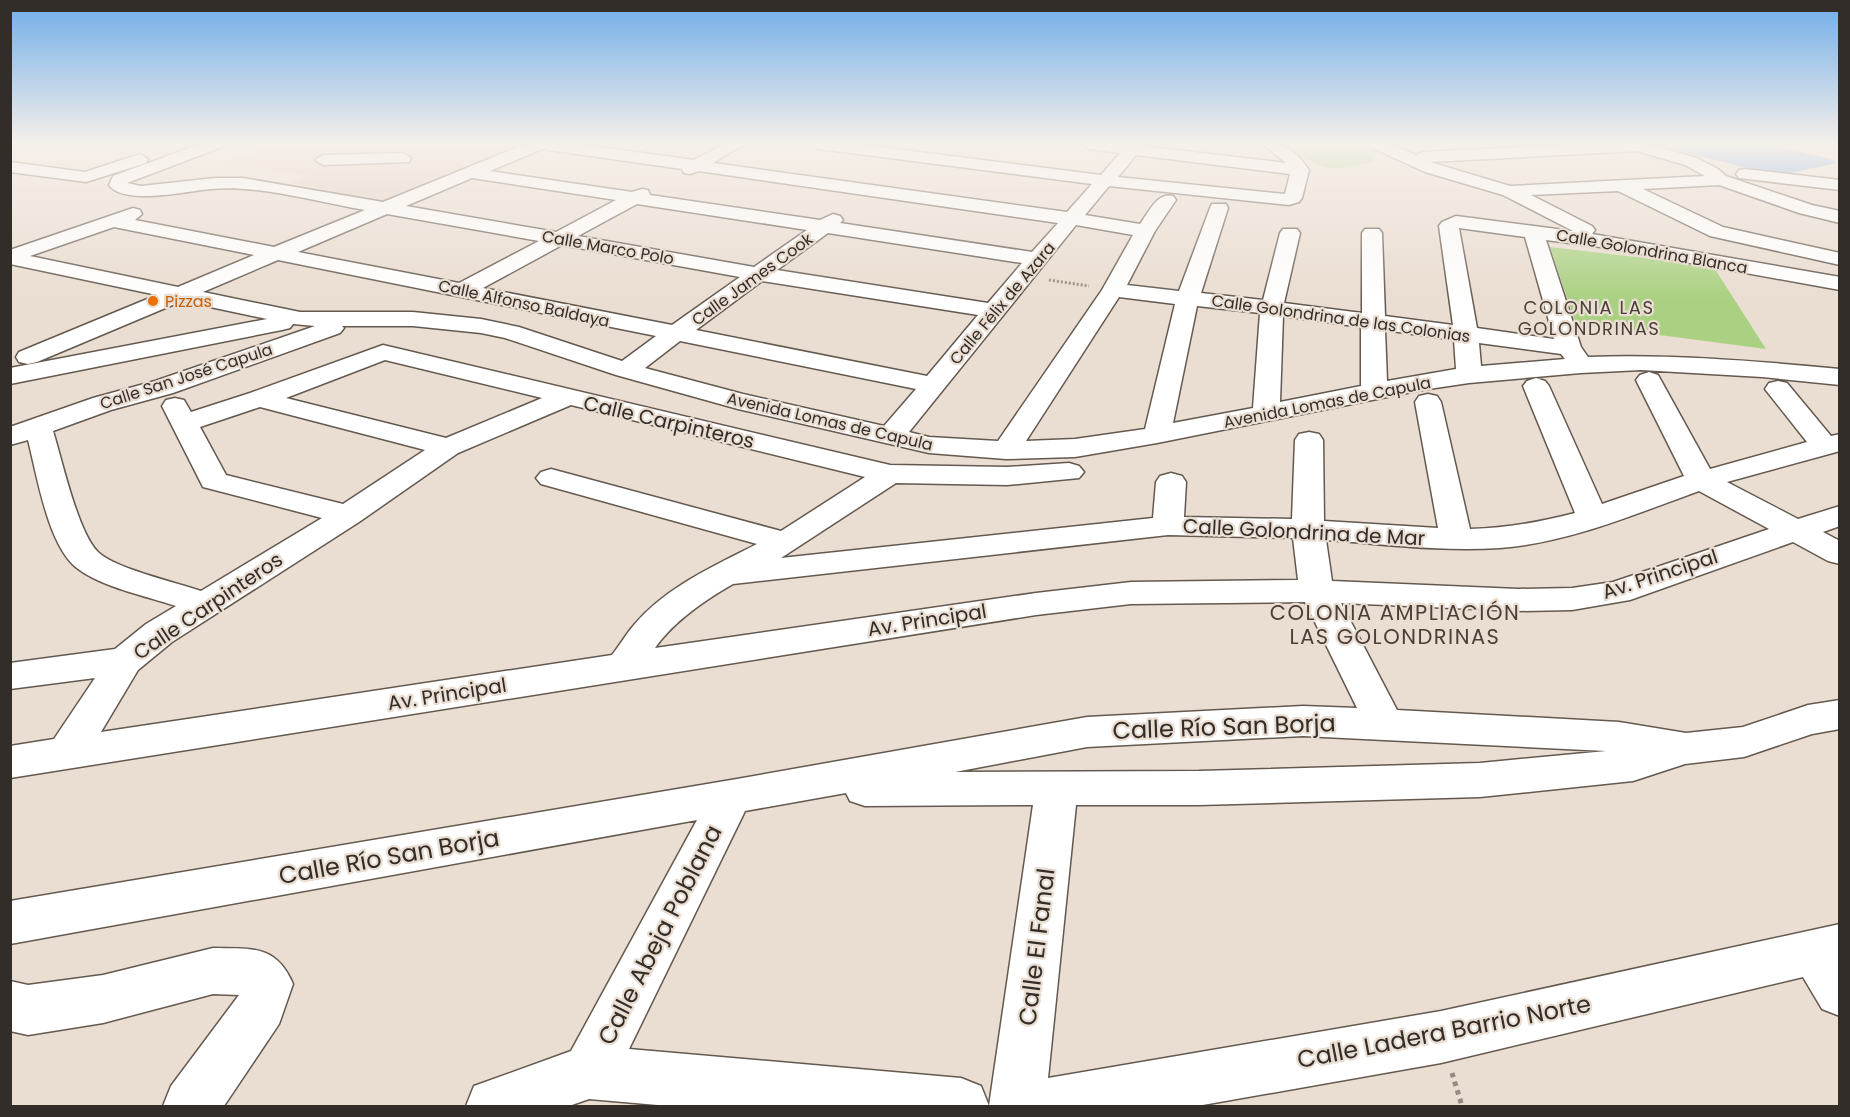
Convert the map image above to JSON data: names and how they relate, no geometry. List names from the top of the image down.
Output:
{
  "streets": {
    "street": [
      "Calle Marco Polo",
      "Calle Golondrina Blanca",
      "Calle James Cook",
      "Calle Alfonso Baldaya",
      "Calle Félix de Azara",
      "Calle Golondrina de las Colonias",
      "Calle San José Capula",
      "Avenida Lomas de Capula",
      "Calle Carpinteros",
      "Calle Golondrina de Mar",
      "Av. Principal",
      "Calle Río San Borja",
      "Calle Abeja Poblana",
      "Calle El Fanal",
      "Calle Ladera Barrio Norte"
    ]
  },
  "crossings": [
    ["Calle Marco Polo", "Calle James Cook"],
    ["Calle Marco Polo", "Calle Félix de Azara"],
    ["Calle Golondrina Blanca", "Calle Golondrina de las Colonias"],
    ["Calle James Cook", "Calle Alfonso Baldaya"],
    ["Calle James Cook", "Avenida Lomas de Capula"],
    ["Calle Alfonso Baldaya", "Calle Félix de Azara"],
    ["Calle Félix de Azara", "Avenida Lomas de Capula"],
    ["Calle Golondrina de las Colonias", "Avenida Lomas de Capula"],
    ["Calle San José Capula", "Avenida Lomas de Capula"],
    ["Calle Río San Borja", "Calle Abeja Poblana"],
    ["Calle Río San Borja", "Calle El Fanal"]
  ],
  "districts": ["COLONIA LAS GOLONDRINAS", "COLONIA AMPLIACIÓN LAS GOLONDRINAS"],
  "places": ["Pizzas"]
}
